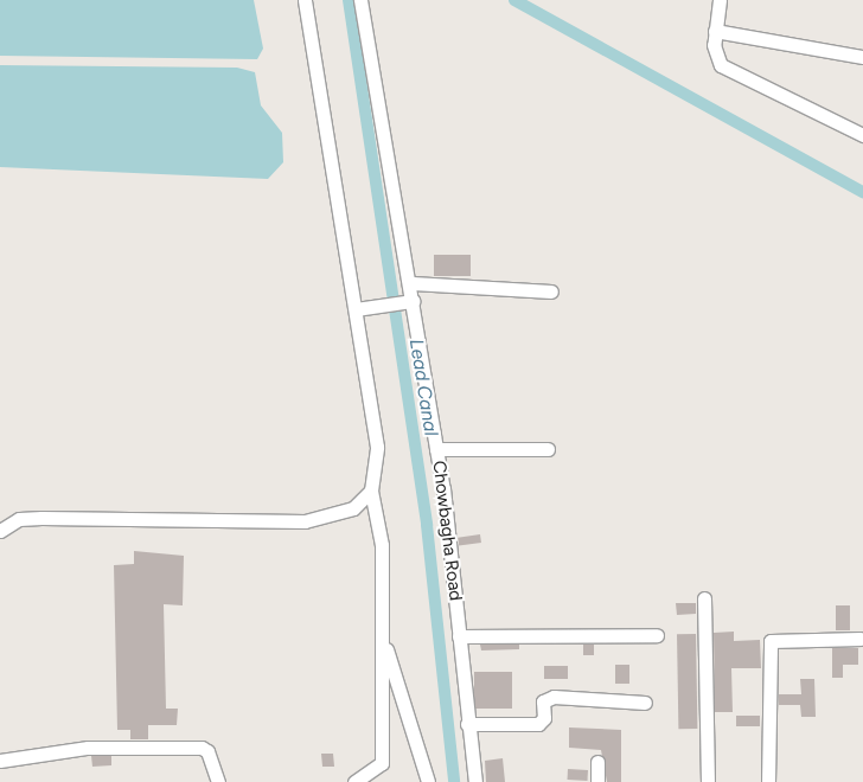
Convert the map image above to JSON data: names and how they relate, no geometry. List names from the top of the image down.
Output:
{
  "streets": {
    "street": ["Chowbagha Road"]
  },
  "water": ["Lead Canal"]
}
